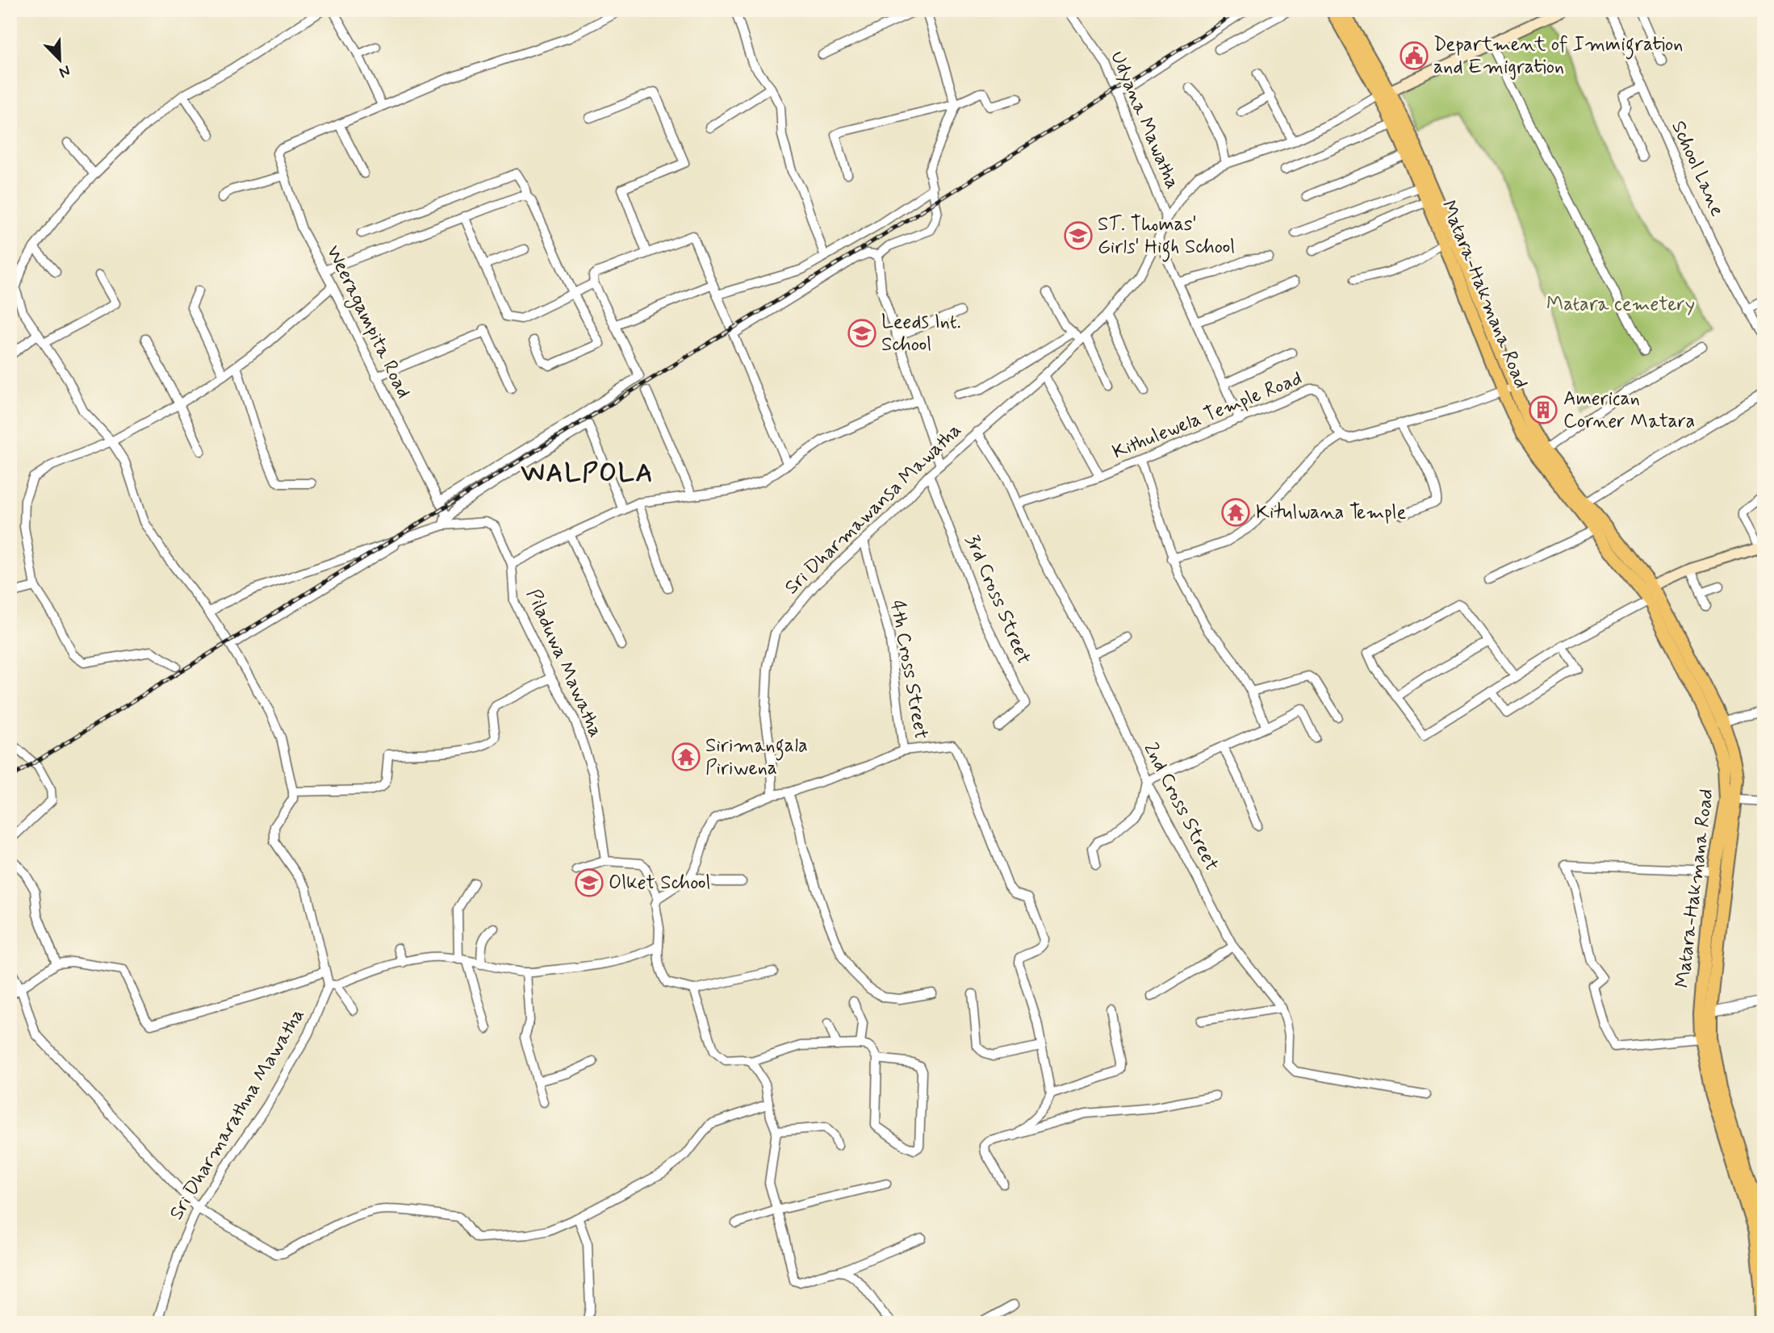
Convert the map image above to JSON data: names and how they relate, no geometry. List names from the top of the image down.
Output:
{
  "streets": {
    "main road": ["Matara-Hakmana Road"],
    "street": [
      "Udyana Mawatha",
      "School Lane",
      "Weeragampita Road",
      "Kithulewela Temple Road",
      "Sri Dharmawansa Mawatha",
      "3rd Cross Street",
      "Piladuwa Mawatha",
      "4th Cross Street",
      "2nd Cross Street",
      "Sri Dharmarathna Mawatha"
    ]
  },
  "crossings": [
    ["Udyana Mawatha", "Sri Dharmawansa Mawatha"],
    ["Matara-Hakmana Road", "Sri Dharmawansa Mawatha"],
    ["Weeragampita Road", "Piladuwa Mawatha"],
    ["Kithulewela Temple Road", "2nd Cross Street"],
    ["Sri Dharmawansa Mawatha", "3rd Cross Street"],
    ["Sri Dharmawansa Mawatha", "4th Cross Street"],
    ["Sri Dharmawansa Mawatha", "2nd Cross Street"]
  ],
  "districts": ["WALPOLA"],
  "parks": ["Matara cemetery"],
  "places": {
    "public building": ["Department of Immigration and Emigration"],
    "school or university": ["ST. Thomas' Girls' High School", "Leeds Int. School", "Olket School"],
    "building": ["American Corner Matara"],
    "temple": ["Kitulwana Temple", "Sirimangala Piriwena"]
  },
  "north": "bottom right"
}
